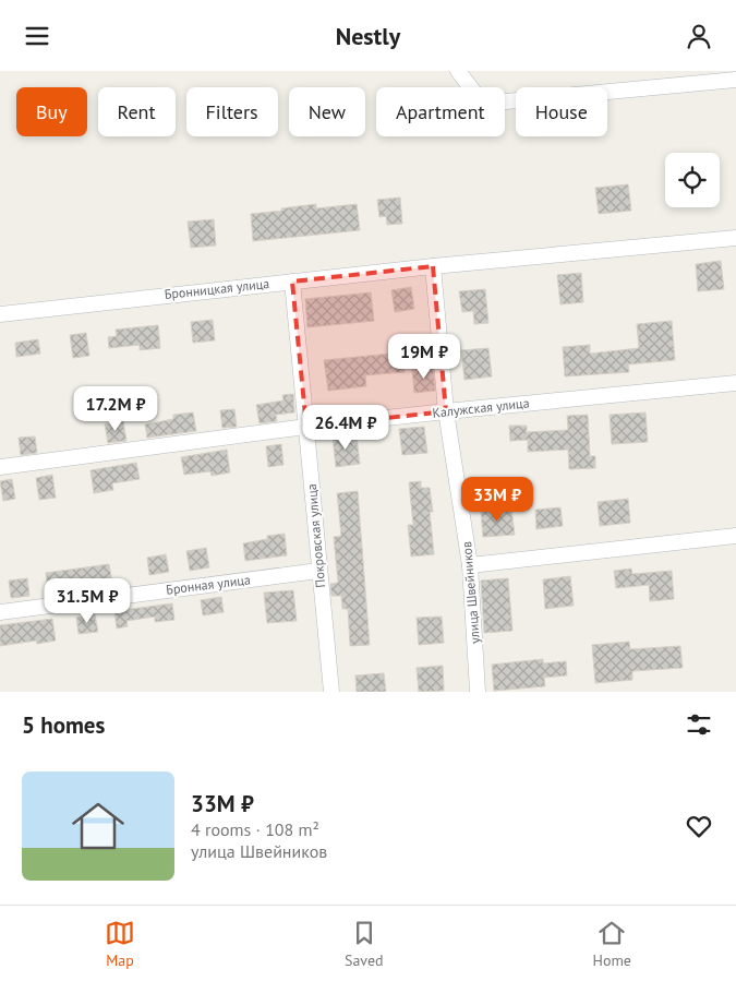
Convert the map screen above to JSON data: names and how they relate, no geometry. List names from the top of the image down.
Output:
{
  "streets": {
    "street": [
      "Бронницкая улица",
      "Калужская улица",
      "Покровская улица",
      "Бронная улица",
      "улица Швейников"
    ]
  },
  "crossings": [
    ["Бронницкая улица", "Покровская улица"],
    ["Бронницкая улица", "улица Швейников"],
    ["Калужская улица", "Покровская улица"],
    ["Калужская улица", "улица Швейников"],
    ["Покровская улица", "Бронная улица"]
  ],
  "page": {
    "header": "Nestly",
    "chip": [
      "Buy",
      "Rent",
      "Filters",
      "New",
      "Apartment",
      "House"
    ],
    "price": [
      "19M ₽",
      "17.2M ₽",
      "26.4M ₽",
      "33M ₽",
      "31.5M ₽"
    ],
    "heading": "5 homes",
    "list": [
      {
        "name": "33M ₽",
        "note": "4 rooms · 108 m² · улица Швейников"
      }
    ],
    "tabs": ["Map", "Saved", "Home"]
  }
}
